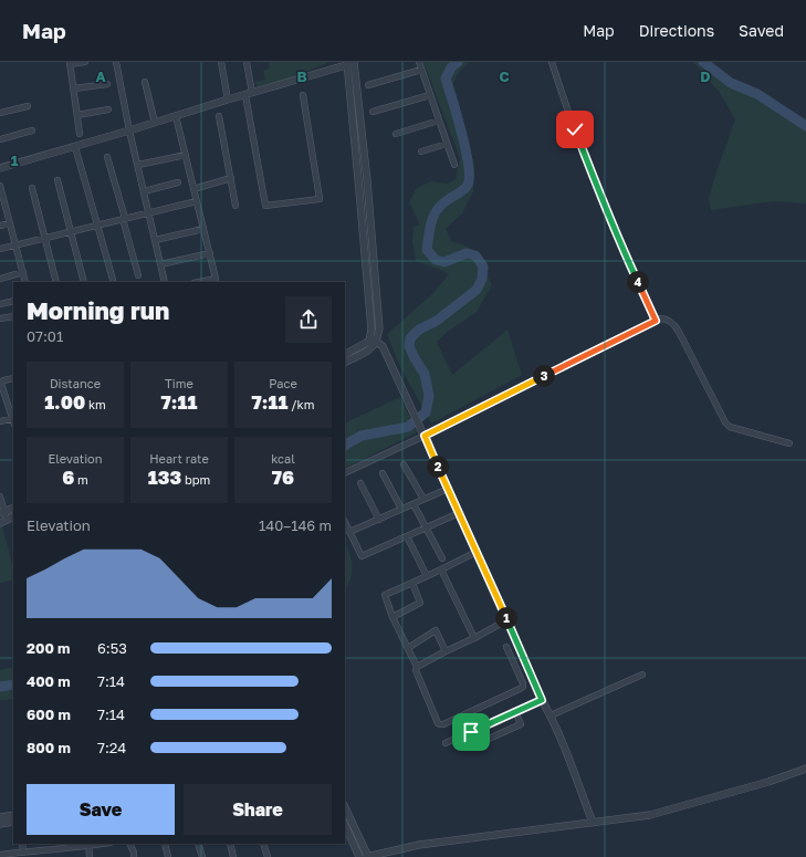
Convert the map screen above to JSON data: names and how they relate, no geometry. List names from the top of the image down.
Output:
{
  "page": {
    "header": "Map",
    "nav": ["Map", "Directions", "Saved"],
    "pins": [
      "4",
      "3",
      "2",
      "1"
    ],
    "heading": ["Morning run", "07:01"],
    "stats": [
      ["Distance", "1.00 km"],
      ["Time", "7:11"],
      ["Pace", "7:11 /km"],
      ["Elevation", "6 m"],
      ["Heart rate", "133 bpm"],
      ["kcal", "76"]
    ],
    "chart": ["Elevation", "140–146 m"],
    "list": [
      {
        "name": "200 m",
        "note": "6:53"
      },
      {
        "name": "400 m",
        "note": "7:14"
      },
      {
        "name": "600 m",
        "note": "7:14"
      },
      {
        "name": "800 m",
        "note": "7:24"
      }
    ],
    "buttons": ["Save", "Share"]
  },
  "grid": {
    "columns": [
      "A",
      "B",
      "C",
      "D"
    ],
    "rows": ["1"]
  }
}
